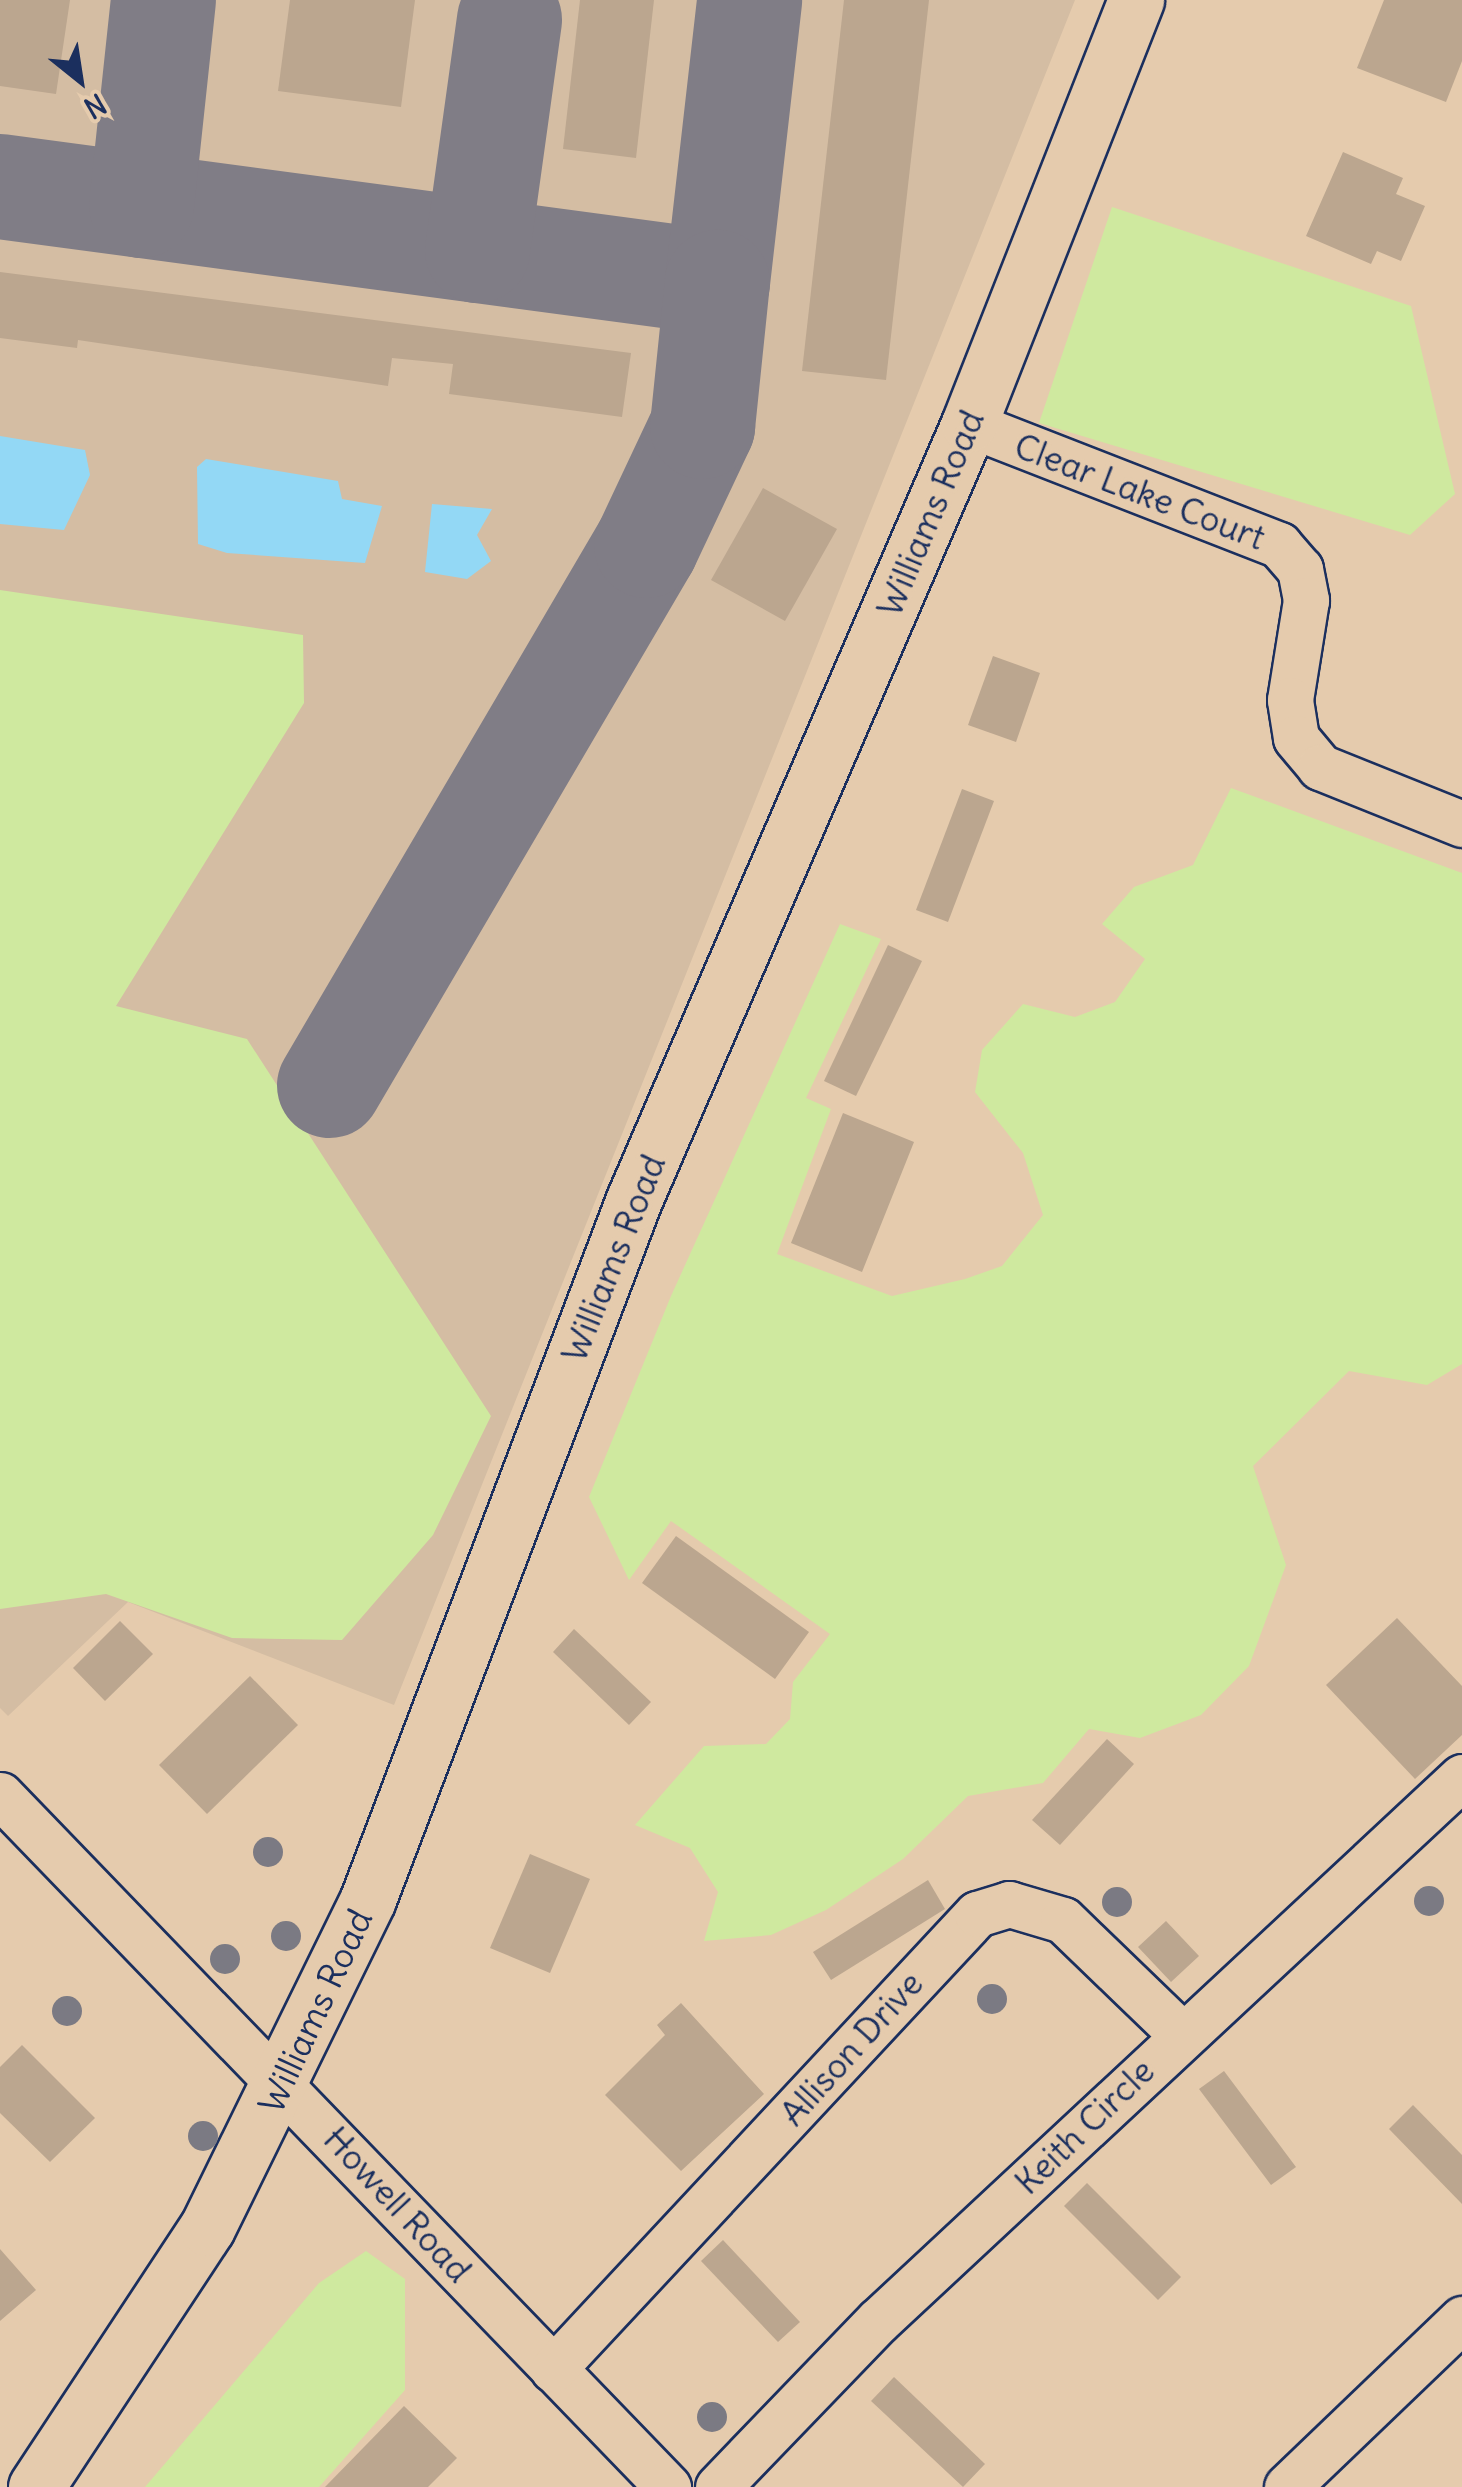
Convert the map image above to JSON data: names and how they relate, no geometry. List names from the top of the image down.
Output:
{
  "streets": {
    "street": [
      "Clear Lake Court",
      "Williams Road",
      "Allison Drive",
      "Keith Circle",
      "Howell Road"
    ]
  },
  "crossings": [
    ["Clear Lake Court", "Williams Road"],
    ["Williams Road", "Howell Road"],
    ["Allison Drive", "Keith Circle"],
    ["Allison Drive", "Howell Road"]
  ],
  "north": "bottom right"
}
